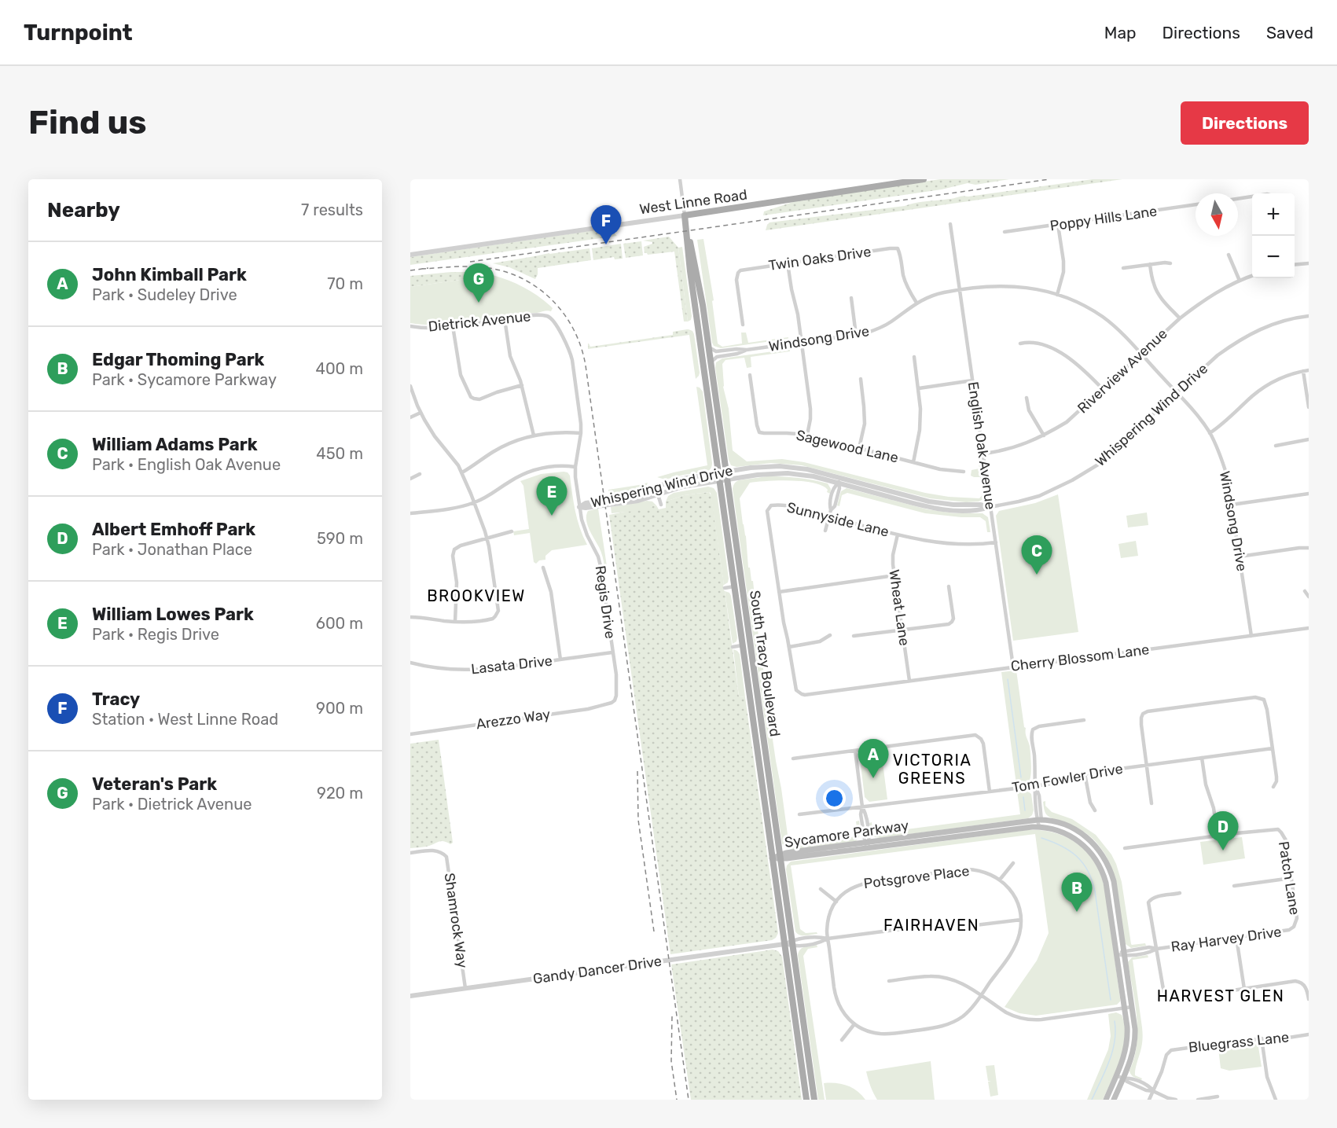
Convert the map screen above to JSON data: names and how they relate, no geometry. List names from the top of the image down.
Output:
{
  "streets": {
    "main road": ["West Linne Road", "South Tracy Boulevard", "Sycamore Parkway"],
    "street": [
      "Poppy Hills Lane",
      "Twin Oaks Drive",
      "Dietrick Avenue",
      "Windsong Drive",
      "Riverview Avenue",
      "Whispering Wind Drive",
      "English Oak Avenue",
      "Sagewood Lane",
      "Sunnyside Lane",
      "Regis Drive",
      "Wheat Lane",
      "Cherry Blossom Lane",
      "Lasata Drive",
      "Arezzo Way",
      "Tom Fowler Drive",
      "Potsgrove Place",
      "Patch Lane",
      "Shamrock Way",
      "Ray Harvey Drive",
      "Gandy Dancer Drive",
      "Bluegrass Lane"
    ]
  },
  "crossings": [
    ["West Linne Road", "South Tracy Boulevard"],
    ["Twin Oaks Drive", "Windsong Drive"],
    ["Dietrick Avenue", "Regis Drive"],
    ["Windsong Drive", "Riverview Avenue"],
    ["Windsong Drive", "Whispering Wind Drive"],
    ["Windsong Drive", "English Oak Avenue"],
    ["Windsong Drive", "Cherry Blossom Lane"],
    ["Windsong Drive", "South Tracy Boulevard"],
    ["Riverview Avenue", "English Oak Avenue"],
    ["Whispering Wind Drive", "English Oak Avenue"],
    ["Whispering Wind Drive", "Regis Drive"],
    ["Whispering Wind Drive", "South Tracy Boulevard"],
    ["English Oak Avenue", "Sunnyside Lane"],
    ["English Oak Avenue", "Cherry Blossom Lane"],
    ["Sunnyside Lane", "Wheat Lane"],
    ["Sunnyside Lane", "Cherry Blossom Lane"],
    ["Regis Drive", "Lasata Drive"],
    ["Regis Drive", "Arezzo Way"],
    ["Wheat Lane", "Cherry Blossom Lane"],
    ["South Tracy Boulevard", "Sycamore Parkway"],
    ["South Tracy Boulevard", "Gandy Dancer Drive"],
    ["Sycamore Parkway", "Ray Harvey Drive"],
    ["Patch Lane", "Ray Harvey Drive"],
    ["Shamrock Way", "Gandy Dancer Drive"]
  ],
  "districts": [
    "BROOKVIEW",
    "VICTORIA GREENS",
    "FAIRHAVEN",
    "HARVEST GLEN"
  ],
  "north": "bottom",
  "page": {
    "header": "Turnpoint",
    "nav": ["Map", "Directions", "Saved"],
    "buttons": "Directions",
    "title": "Find us",
    "heading": ["Nearby", "7 results"],
    "map_buttons": ["+", "−"],
    "pins": [
      "F",
      "G",
      "E",
      "C",
      "A",
      "D",
      "B"
    ],
    "list": [
      {
        "mark": "A",
        "name": "John Kimball Park",
        "note": "Park · Sudeley Drive",
        "value": "70 m"
      },
      {
        "mark": "B",
        "name": "Edgar Thoming Park",
        "note": "Park · Sycamore Parkway",
        "value": "400 m"
      },
      {
        "mark": "C",
        "name": "William Adams Park",
        "note": "Park · English Oak Avenue",
        "value": "450 m"
      },
      {
        "mark": "D",
        "name": "Albert Emhoff Park",
        "note": "Park · Jonathan Place",
        "value": "590 m"
      },
      {
        "mark": "E",
        "name": "William Lowes Park",
        "note": "Park · Regis Drive",
        "value": "600 m"
      },
      {
        "mark": "F",
        "name": "Tracy",
        "note": "Station · West Linne Road",
        "value": "900 m"
      },
      {
        "mark": "G",
        "name": "Veteran's Park",
        "note": "Park · Dietrick Avenue",
        "value": "920 m"
      }
    ]
  }
}
